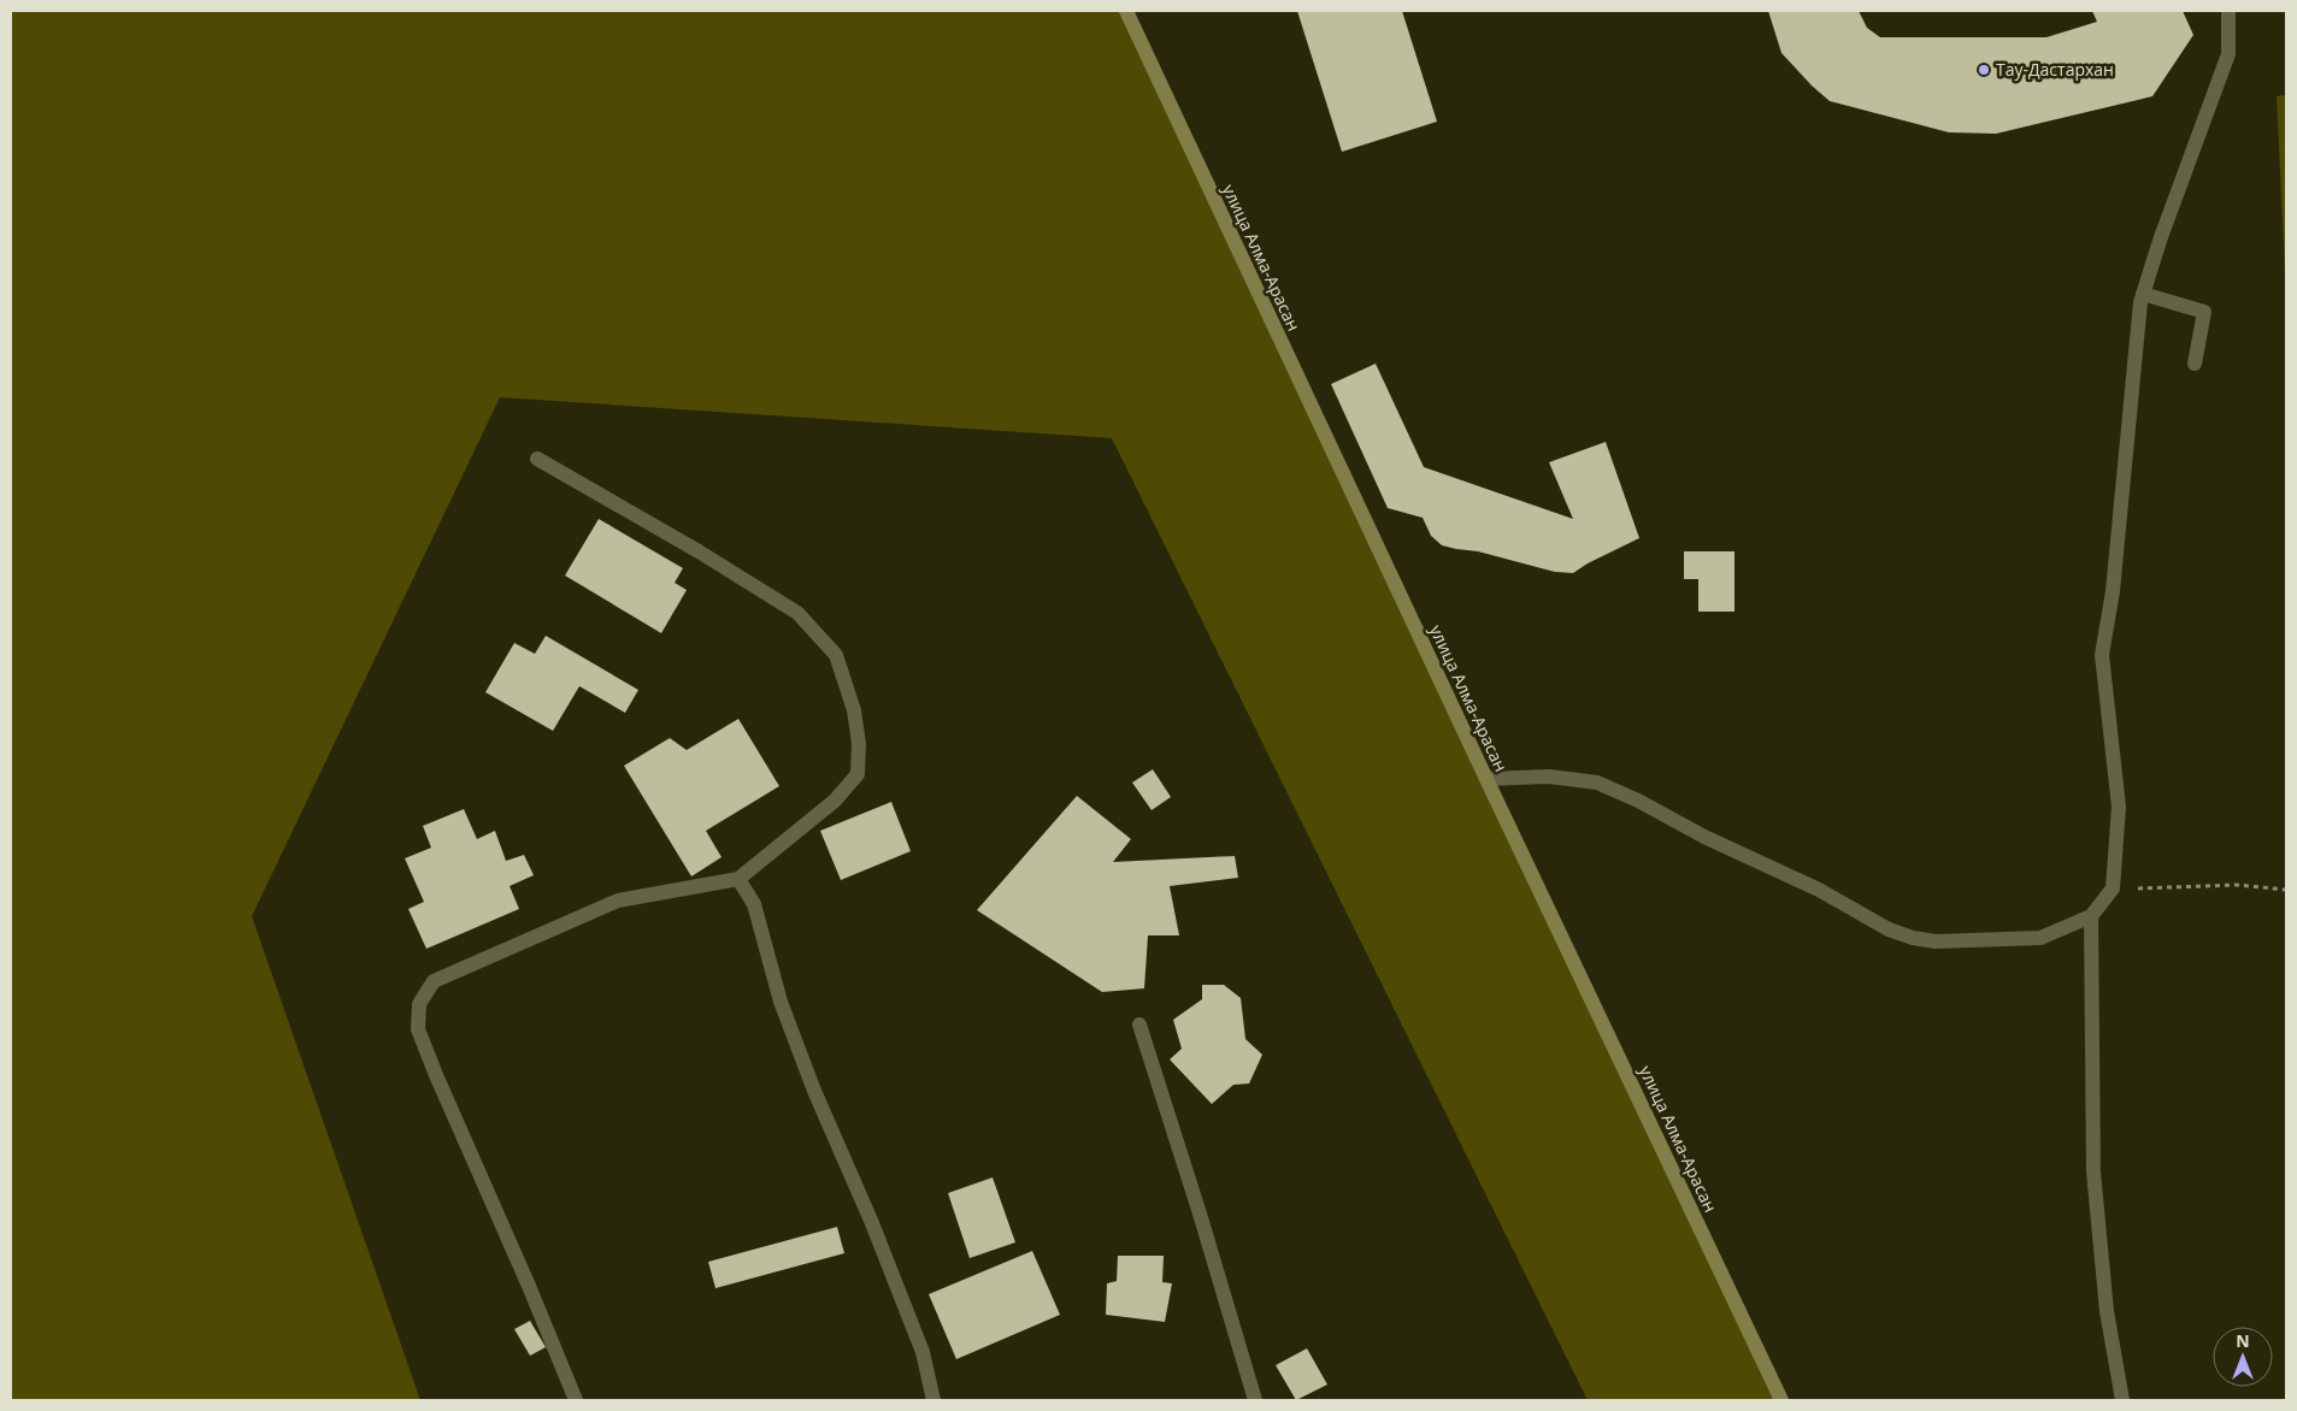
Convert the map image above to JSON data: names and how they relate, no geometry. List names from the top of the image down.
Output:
{
  "streets": {
    "main road": ["улица Алма-Арасан"]
  },
  "places": ["Тау-Дастархан"],
  "north": "top"
}
